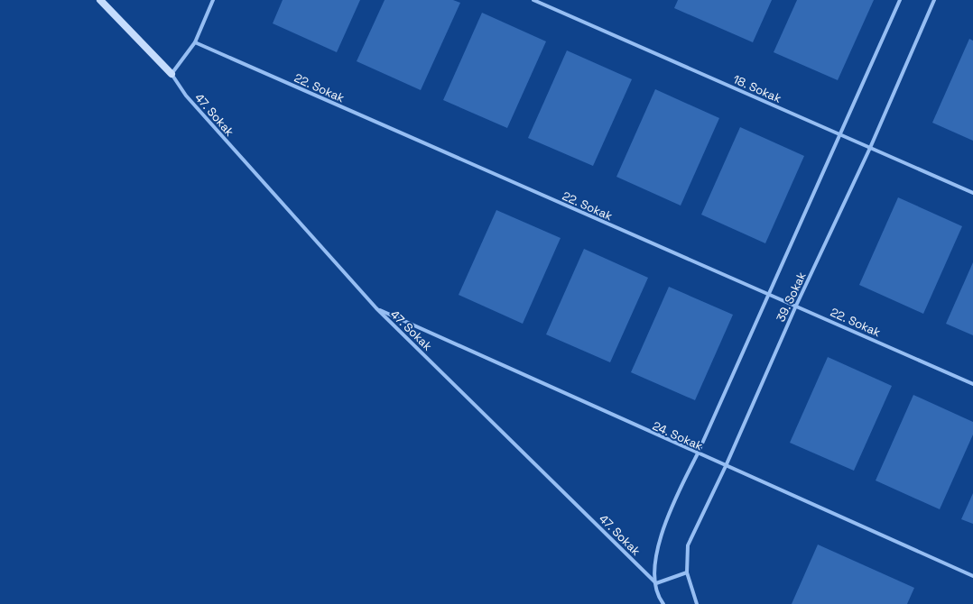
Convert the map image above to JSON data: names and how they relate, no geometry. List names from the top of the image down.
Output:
{
  "streets": {
    "street": [
      "22. Sokak",
      "18. Sokak",
      "47. Sokak",
      "39. Sokak",
      "24. Sokak"
    ]
  },
  "crossings": [
    ["22. Sokak", "39. Sokak"],
    ["18. Sokak", "39. Sokak"],
    ["47. Sokak", "39. Sokak"],
    ["47. Sokak", "24. Sokak"],
    ["39. Sokak", "24. Sokak"]
  ]
}
